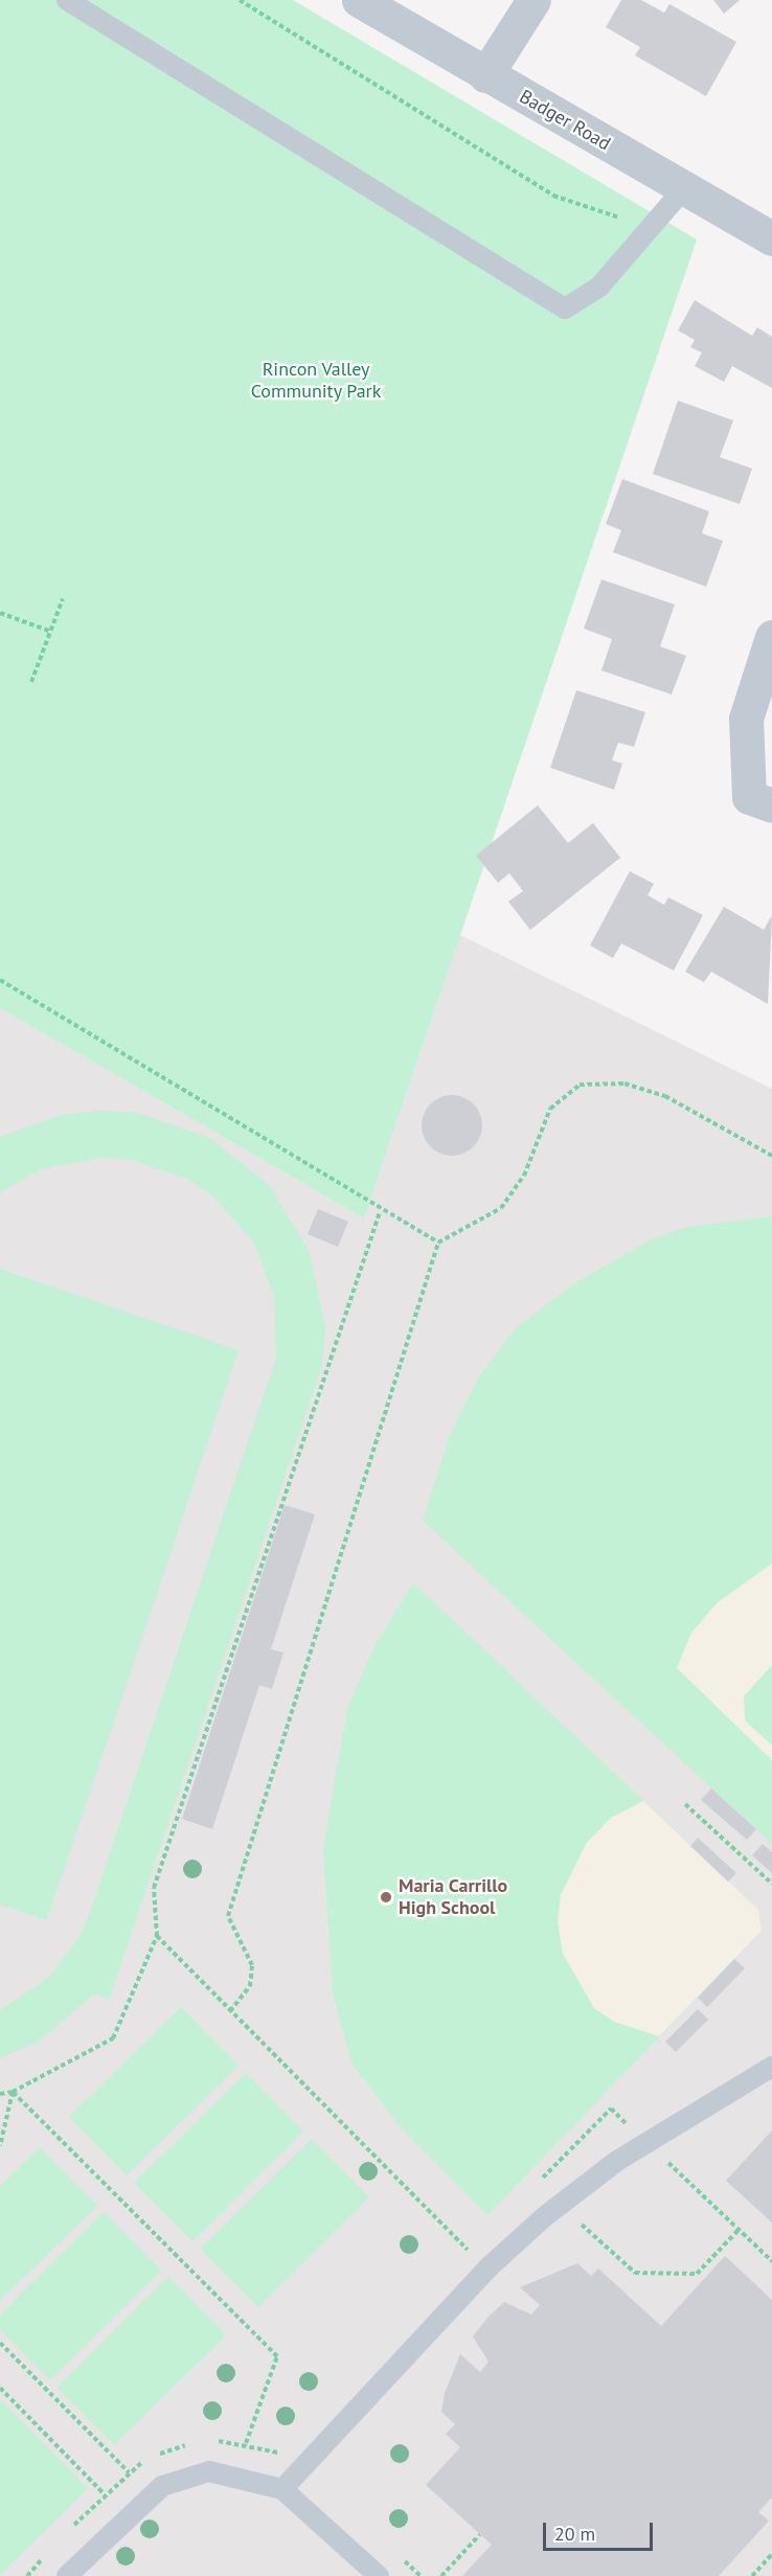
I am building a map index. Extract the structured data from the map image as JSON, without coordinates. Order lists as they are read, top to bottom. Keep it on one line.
{"streets":{"street":["Badger Road"]},"parks":["Rincon Valley Community Park"],"places":["Maria Carrillo High School"],"scale_bar":"20 m"}
